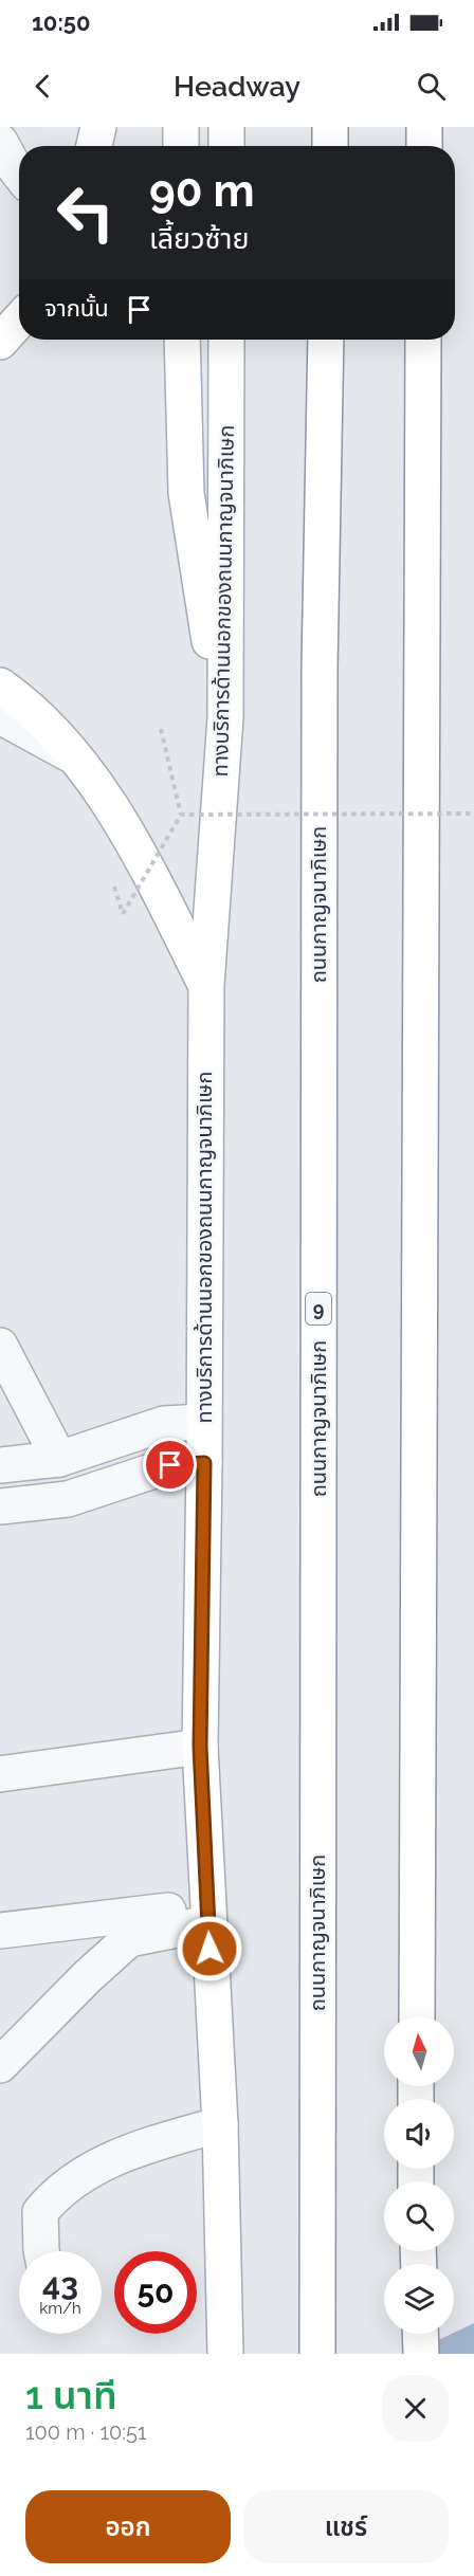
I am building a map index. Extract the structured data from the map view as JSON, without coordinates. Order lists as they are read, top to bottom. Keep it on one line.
{"streets":{"main road":["ทางบริการด้านนอกของถนนกาญจนาภิเษก","ถนนกาญจนาภิเษก","9"]},"north":"top","page":{"status":"10:50","header":"Headway","turn":["90 m","เลี้ยวซ้าย"],"then":"จากนั้น","speed":"43 km/h","limit":"50","heading":["1 นาที","100 m · 10:51"],"buttons":["ออก","แชร์"]}}
